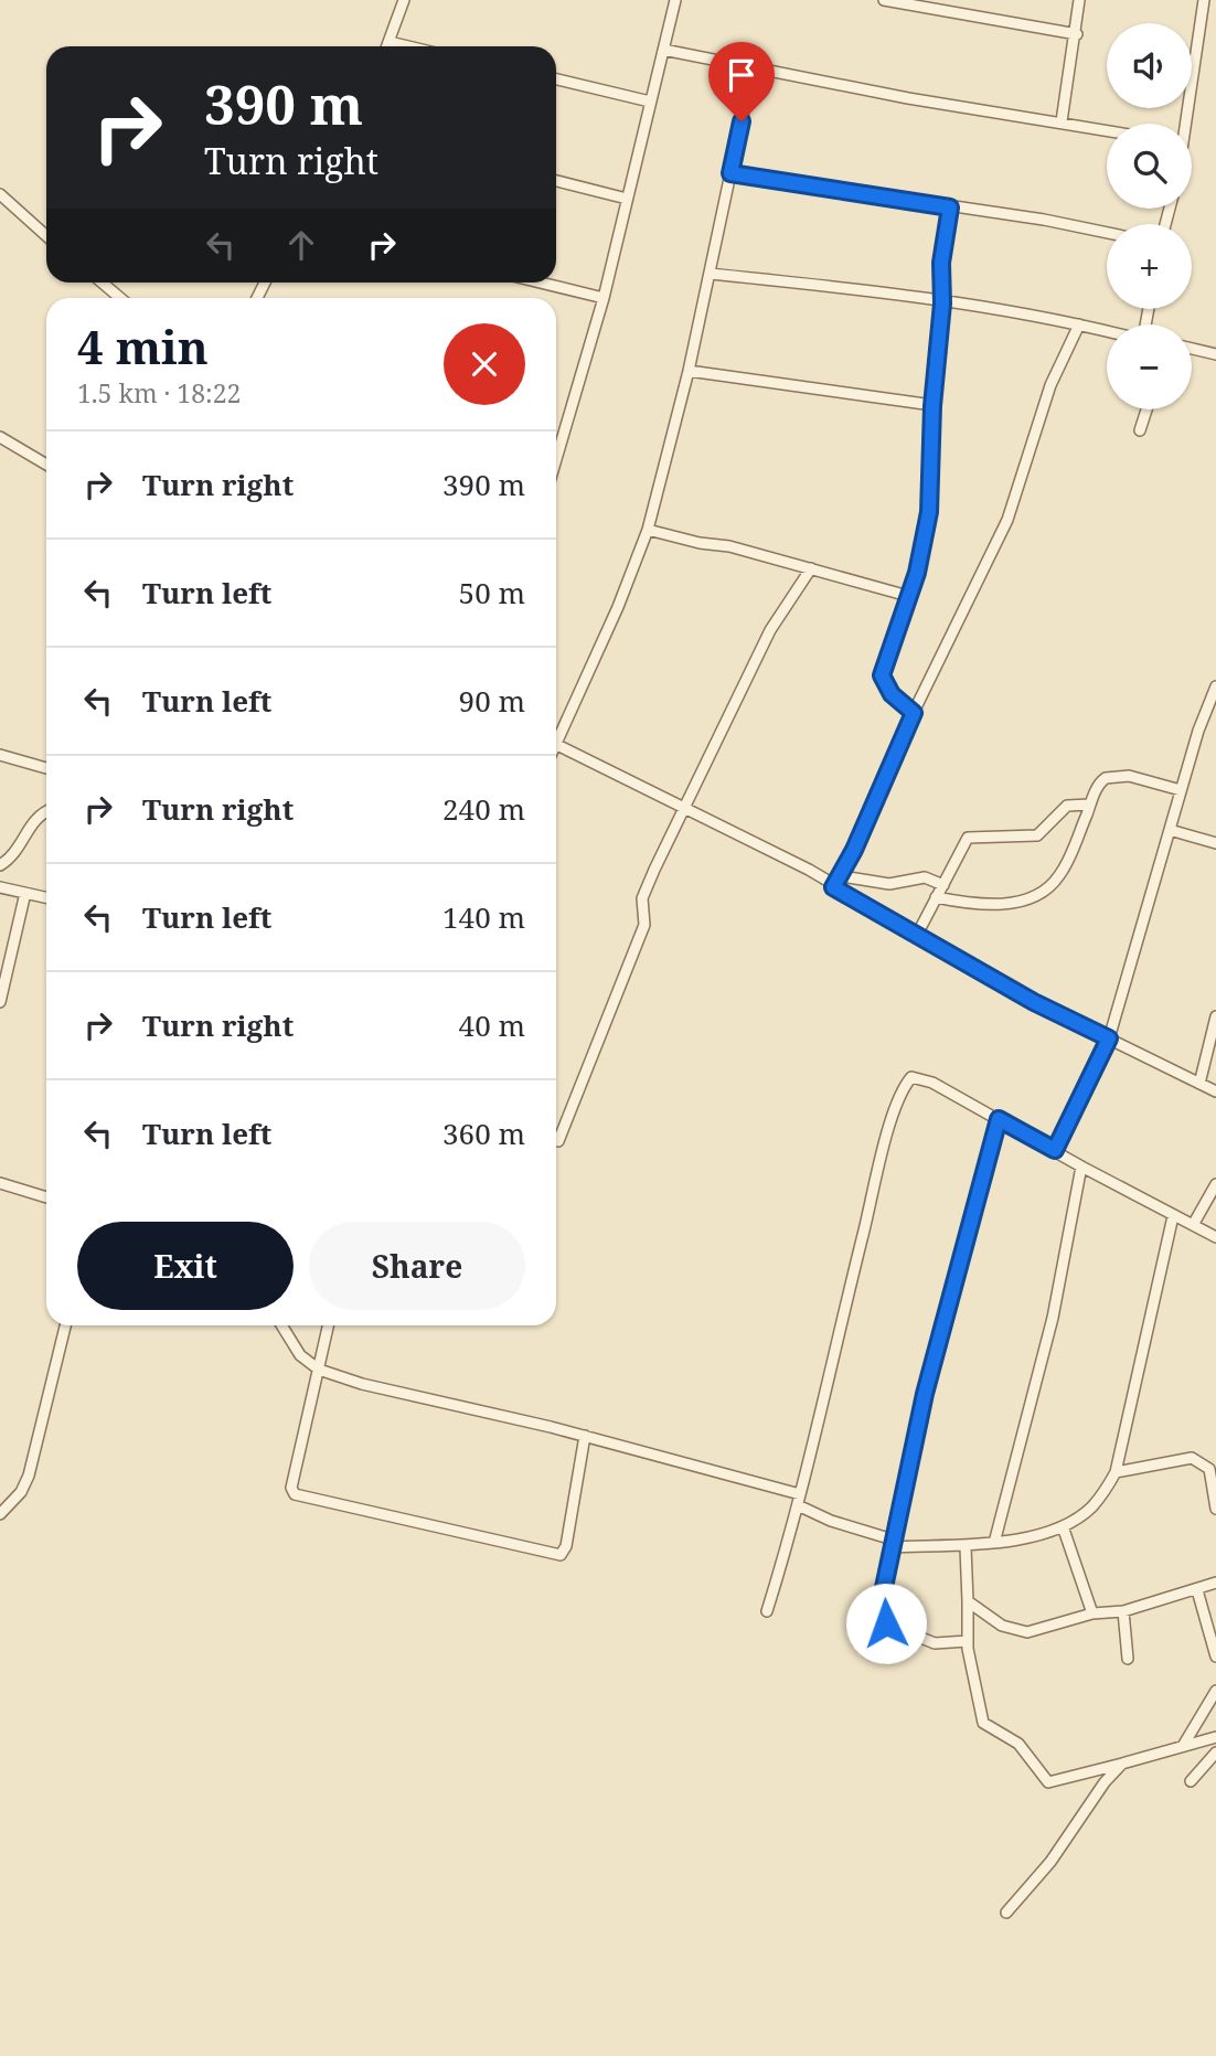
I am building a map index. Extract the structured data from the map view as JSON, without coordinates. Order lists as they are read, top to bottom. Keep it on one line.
{"page":{"map_buttons":["+","−"],"turn":["390 m","Turn right"],"heading":["4 min","1.5 km · 18:22"],"list":[{"name":"Turn right","value":"390 m"},{"name":"Turn left","value":"50 m"},{"name":"Turn left","value":"90 m"},{"name":"Turn right","value":"240 m"},{"name":"Turn left","value":"140 m"},{"name":"Turn right","value":"40 m"},{"name":"Turn left","value":"360 m"}],"buttons":["Exit","Share"]}}
